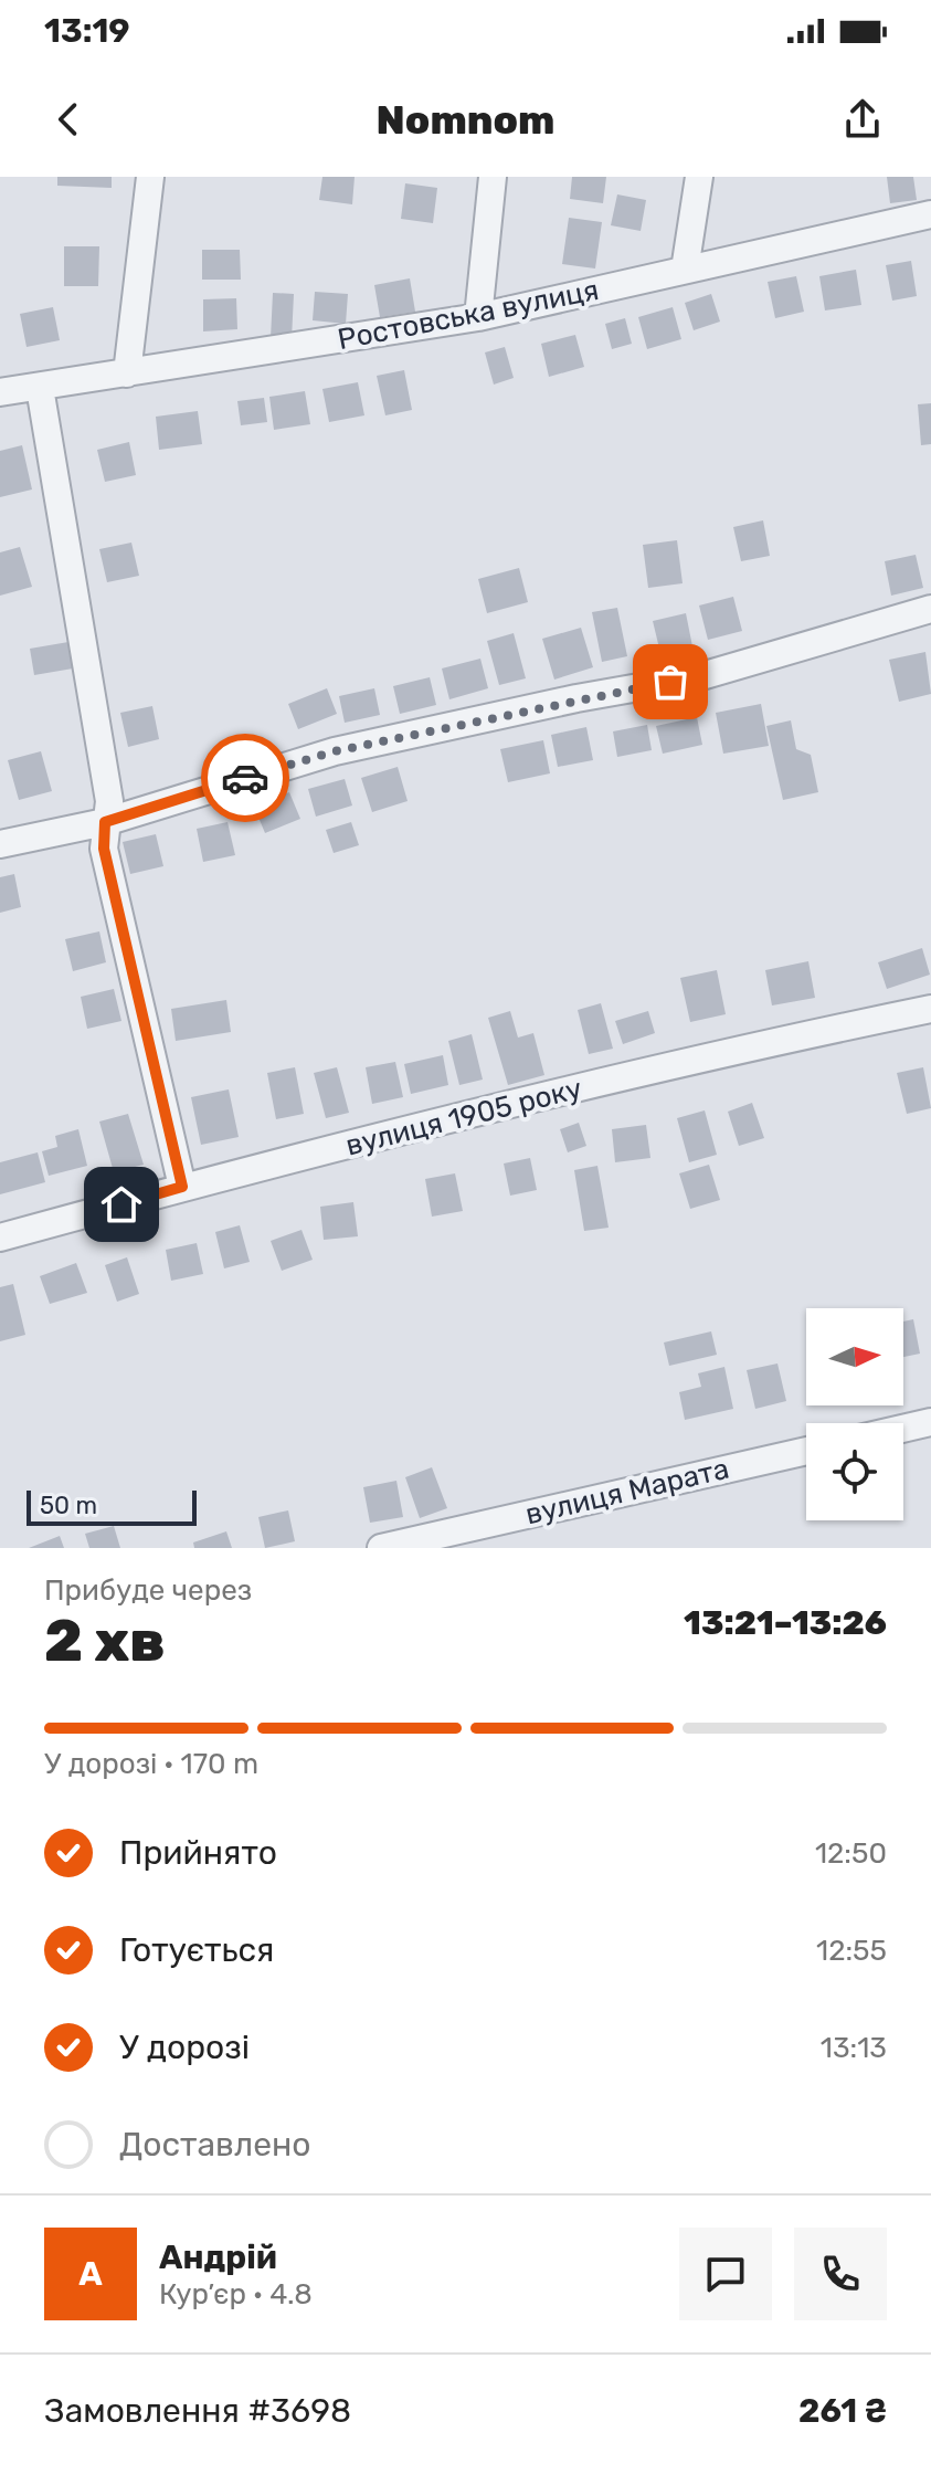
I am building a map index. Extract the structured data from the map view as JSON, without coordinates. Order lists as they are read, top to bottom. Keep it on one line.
{"streets":{"street":["Ростовська вулиця","вулиця 1905 року","вулиця Марата"]},"scale_bar":"50 m","north":"right","page":{"status":"13:19","header":"Nomnom","scale":"50 m","heading":["2 хв","Прибуде через","13:21–13:26"],"panel":["Андрій","Кур’єр · 4.8","Замовлення #3698","261 ₴"],"bar":"У дорозі · 170 m","list":[["Прийнято","12:50"],["Готується","12:55"],["У дорозі","13:13"],"Доставлено"],"round":"А"}}
